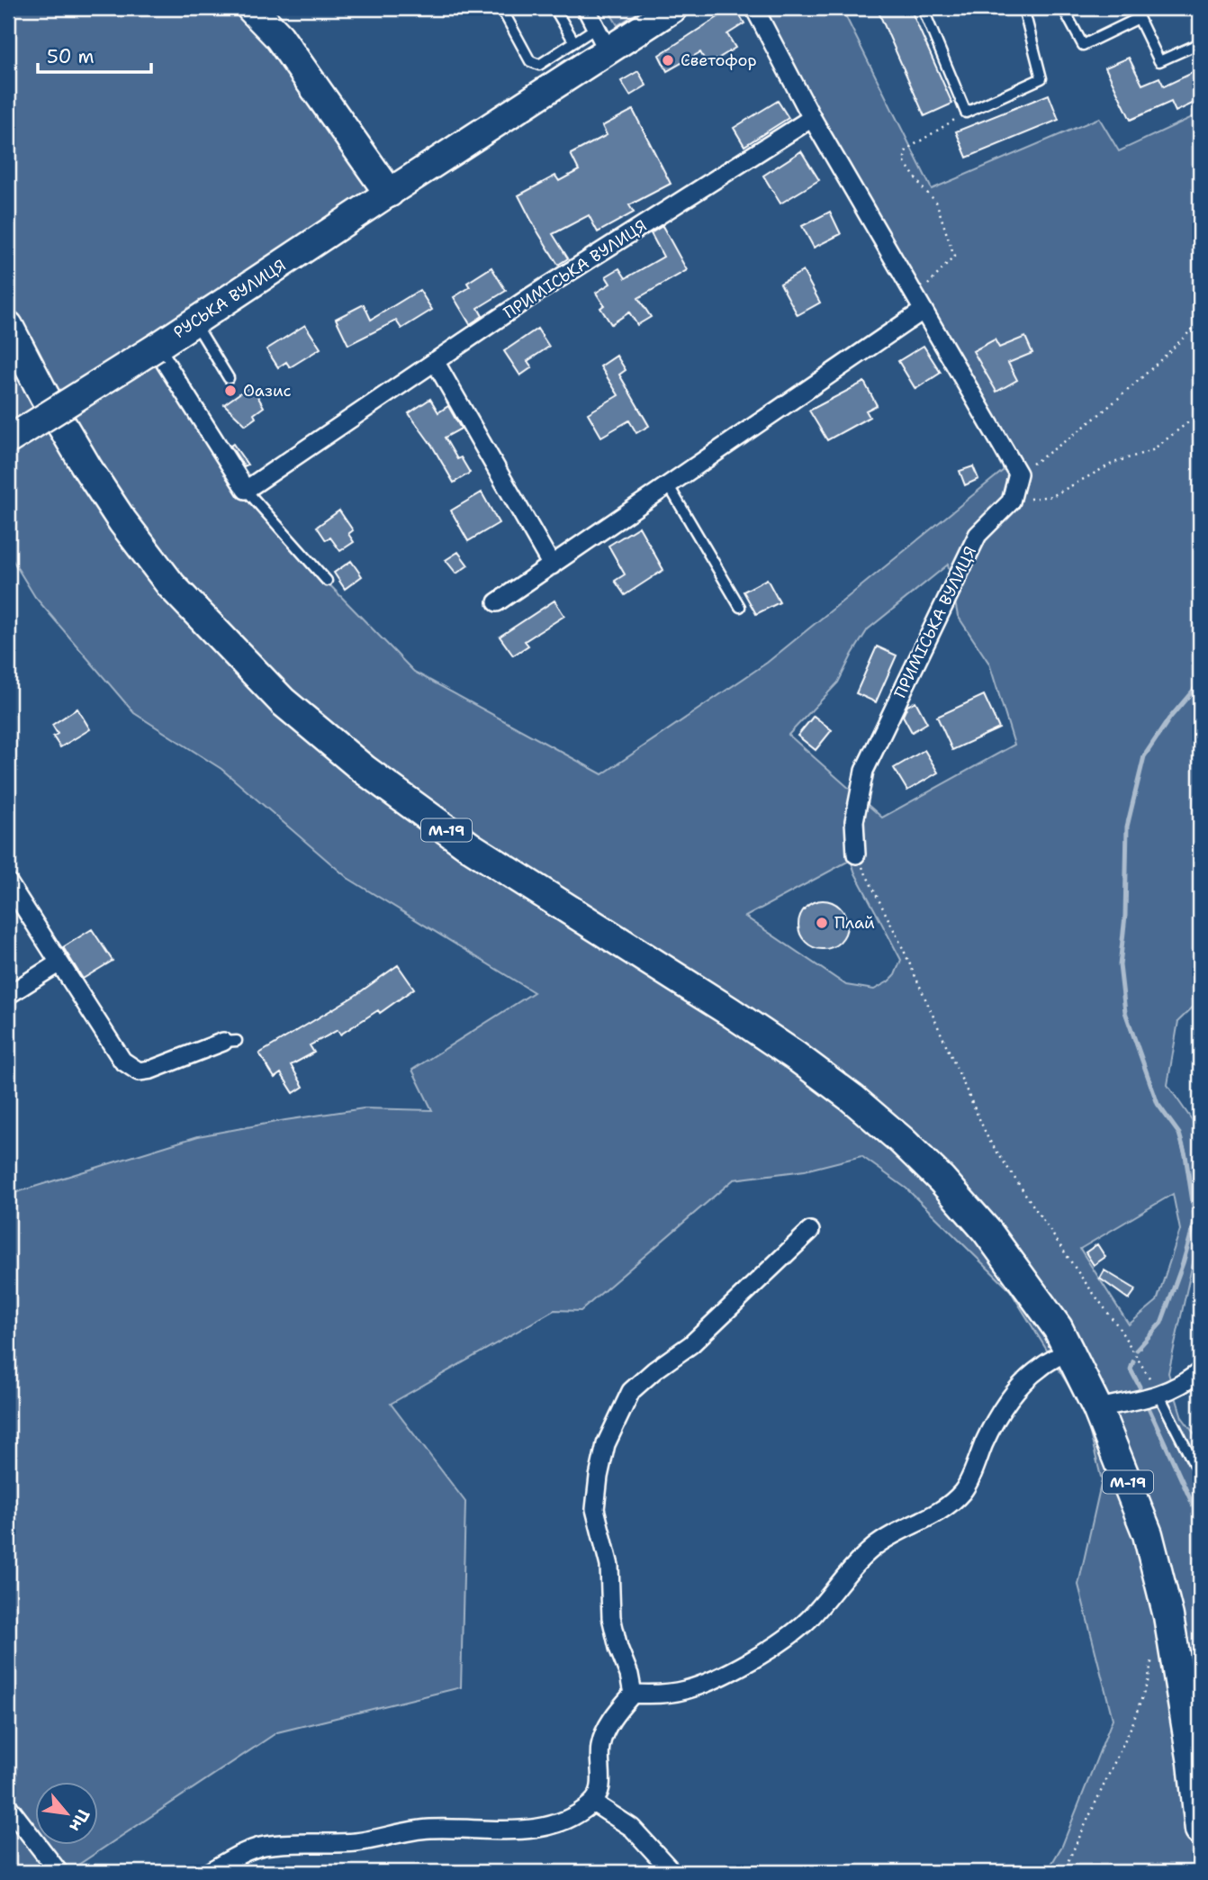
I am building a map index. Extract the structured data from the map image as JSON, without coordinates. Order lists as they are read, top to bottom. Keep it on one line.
{"streets":{"highway":["М-19"],"main road":["РУСЬКА ВУЛИЦЯ"],"street":["ПРИМІСЬКА ВУЛИЦЯ"]},"places":["Светофор","Оазис","Плай"],"scale_bar":"50 m","north":"bottom right"}
